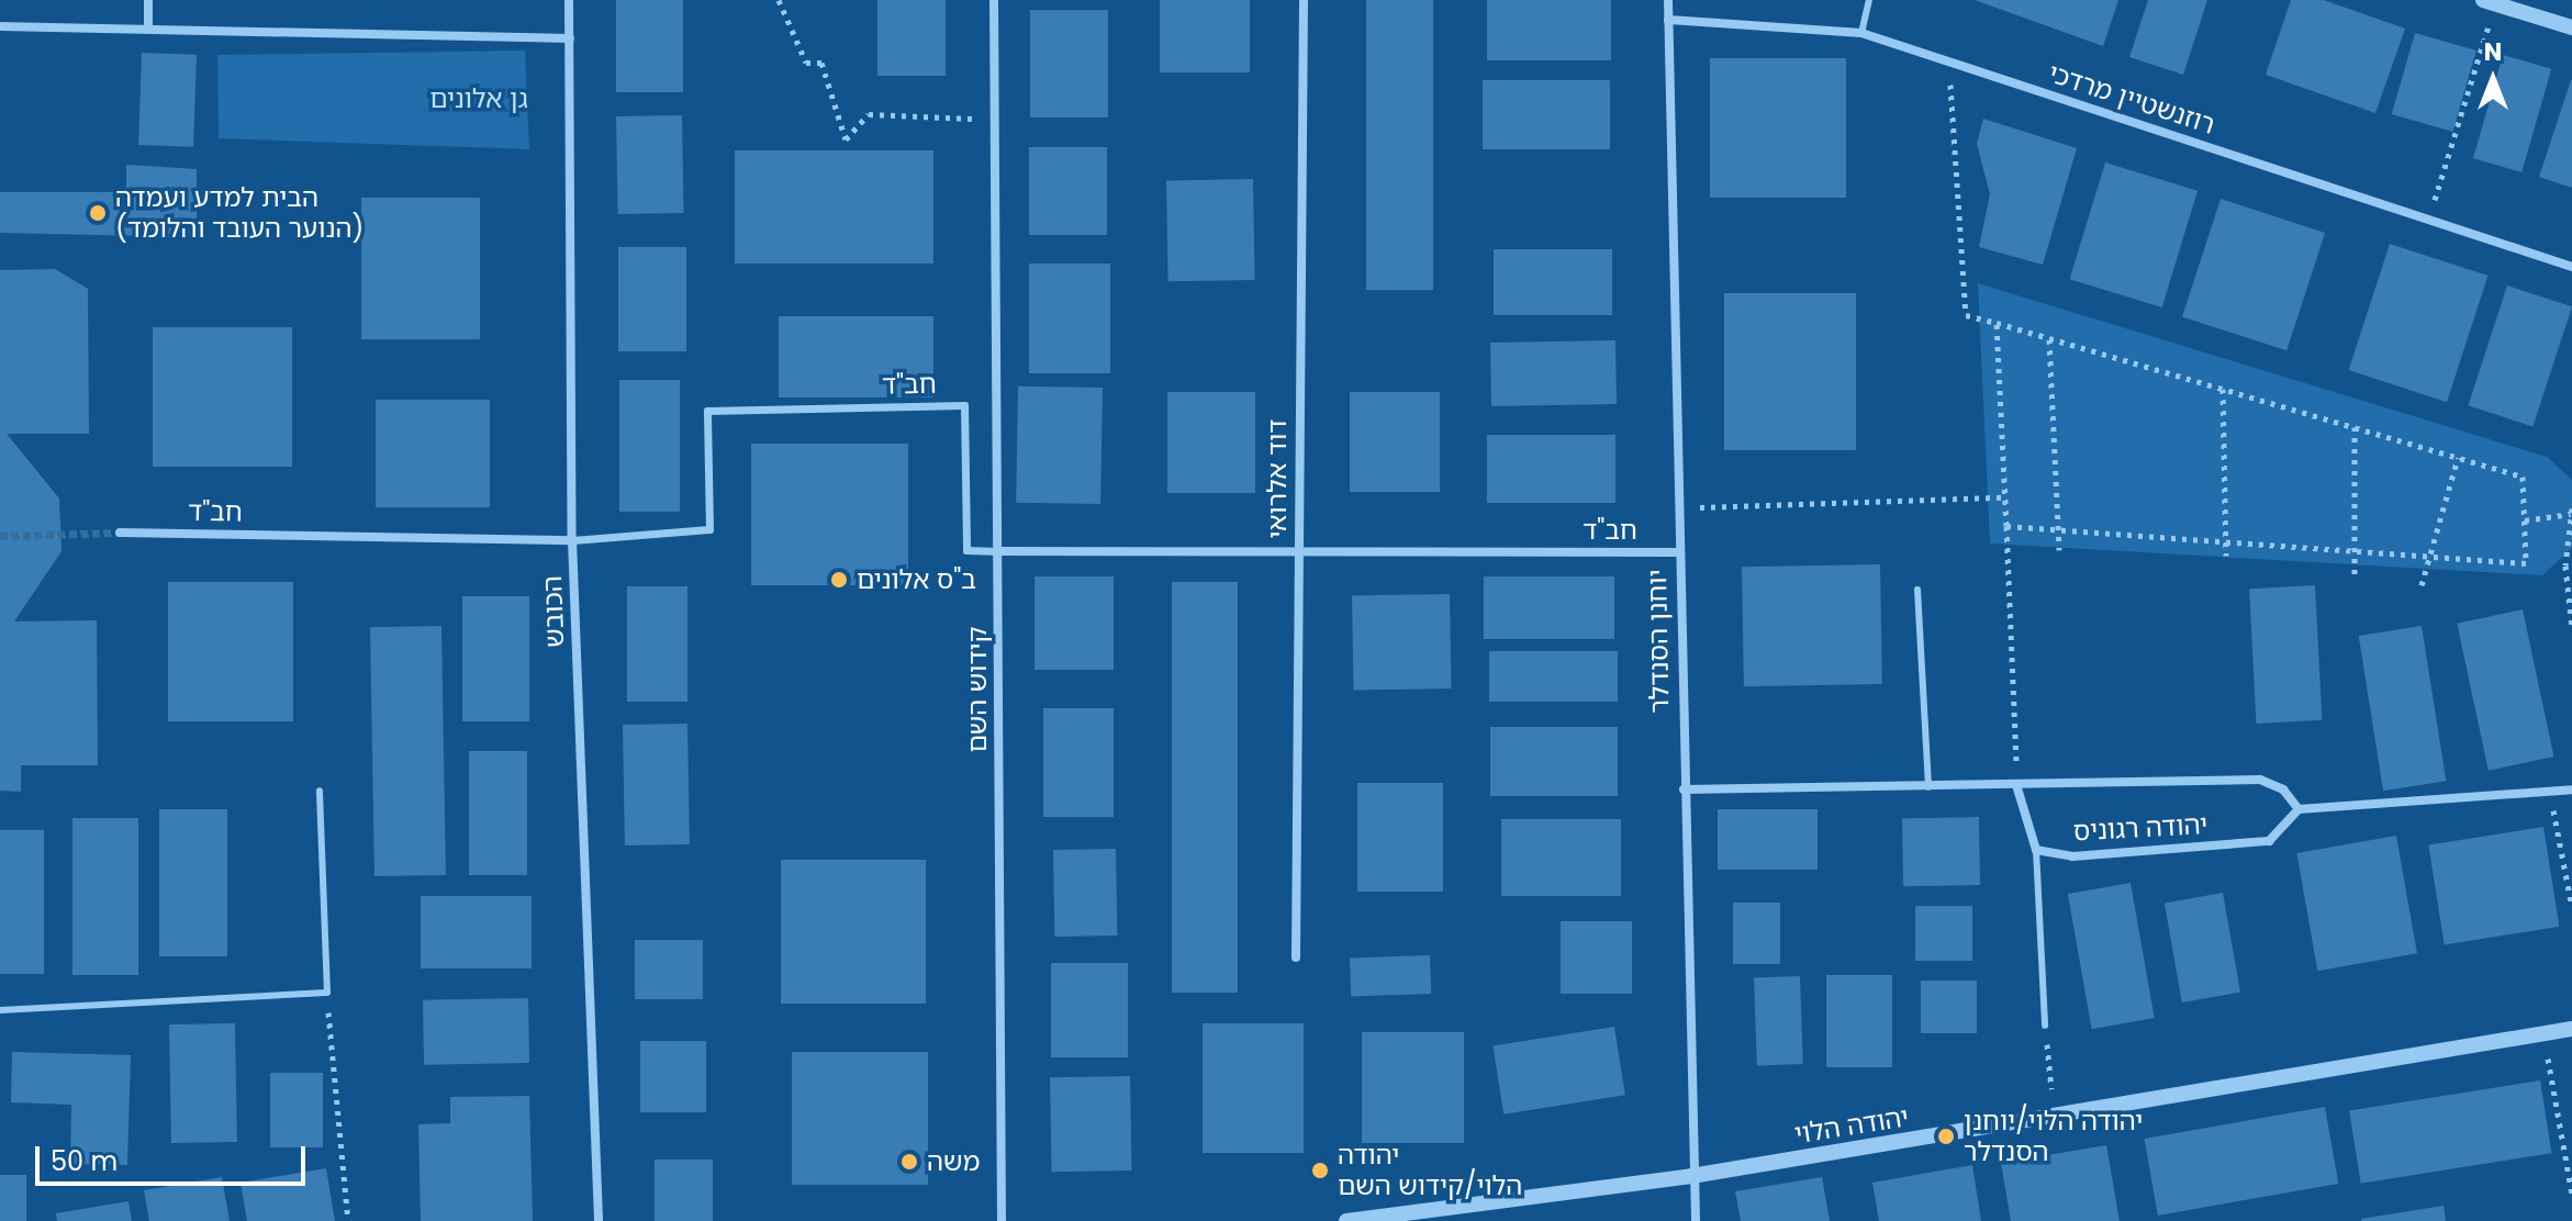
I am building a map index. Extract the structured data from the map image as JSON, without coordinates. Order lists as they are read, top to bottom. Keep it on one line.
{"streets":{"street":["רוזנשטיין מרדכי","חב\"ד","דוד אלרואי","הכובש","יוחנן הסנדלר","קידוש השם","יהודה רגוניס","יהודה הלוי"]},"crossings":[["רוזנשטיין מרדכי","יוחנן הסנדלר"],["חב\"ד","דוד אלרואי"],["חב\"ד","הכובש"],["חב\"ד","יוחנן הסנדלר"],["חב\"ד","קידוש השם"],["יוחנן הסנדלר","יהודה רגוניס"],["יוחנן הסנדלר","יהודה הלוי"]],"parks":["גן אלונים"],"places":["הבית למדע ועמדה (הנוער העובד והלומד)","ב\"ס אלונים","יהודה הלוי/יוחנן הסנדלר","משה","יהודה הלוי/קידוש השם"],"scale_bar":"50 m","north":"top"}
